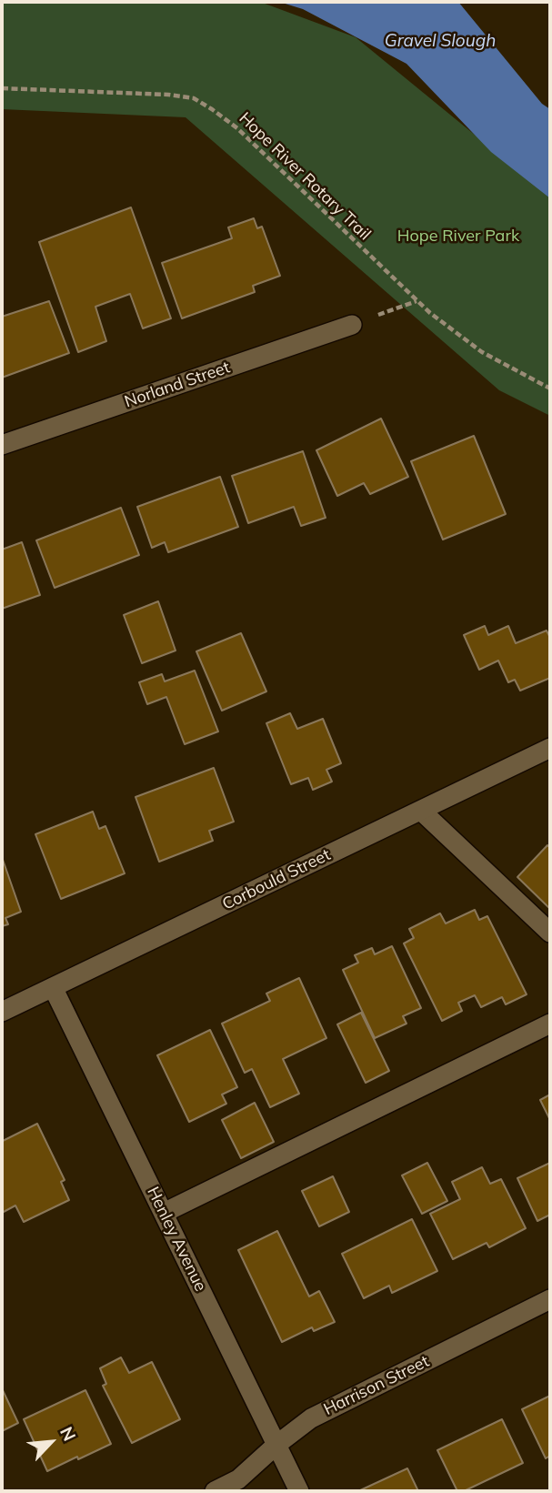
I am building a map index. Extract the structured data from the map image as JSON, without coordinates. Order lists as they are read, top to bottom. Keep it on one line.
{"streets":{"street":["Norland Street","Corbould Street","Henley Avenue","Harrison Street"],"path":["Hope River Rotary Trail"]},"crossings":[["Corbould Street","Henley Avenue"],["Henley Avenue","Harrison Street"]],"water":["Gravel Slough"],"parks":["Hope River Park"],"north":"top right"}
